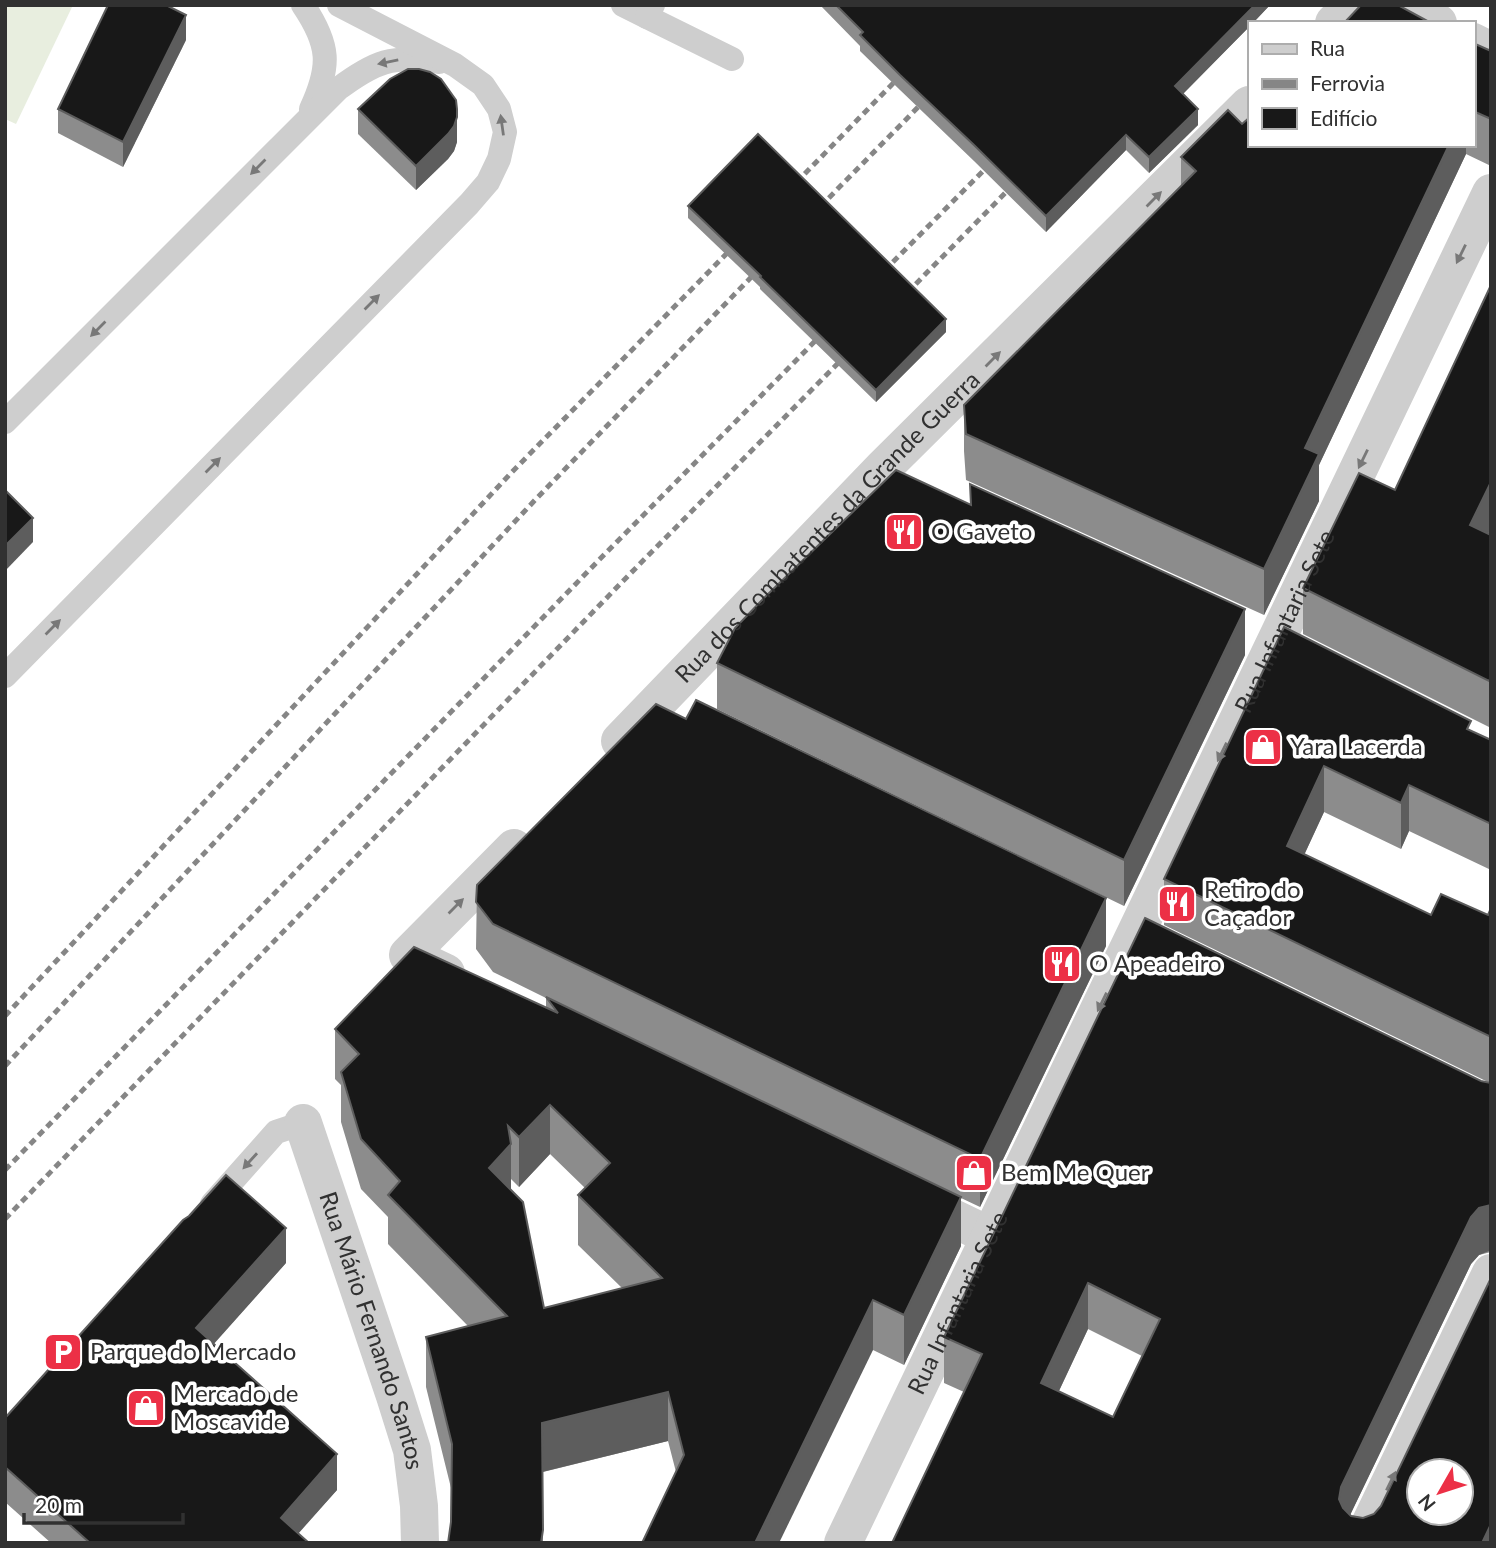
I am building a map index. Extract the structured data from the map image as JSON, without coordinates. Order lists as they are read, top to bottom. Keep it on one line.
{"streets":{"street":["Rua dos Combatentes da Grande Guerra","Rua Infantaria Sete","Rua Mário Fernando Santos"]},"one_way":["Rua dos Combatentes da Grande Guerra","Rua Infantaria Sete"],"places":{"restaurant":["O Gaveto","Retiro do Caçador","O Apeadeiro"],"shop":["Yara Lacerda","Bem Me Quer","Mercado de Moscavide"],"parking":["Parque do Mercado"]},"legend":["Rua","Ferrovia","Edifício"],"scale_bar":"20 m","north":"bottom left"}
